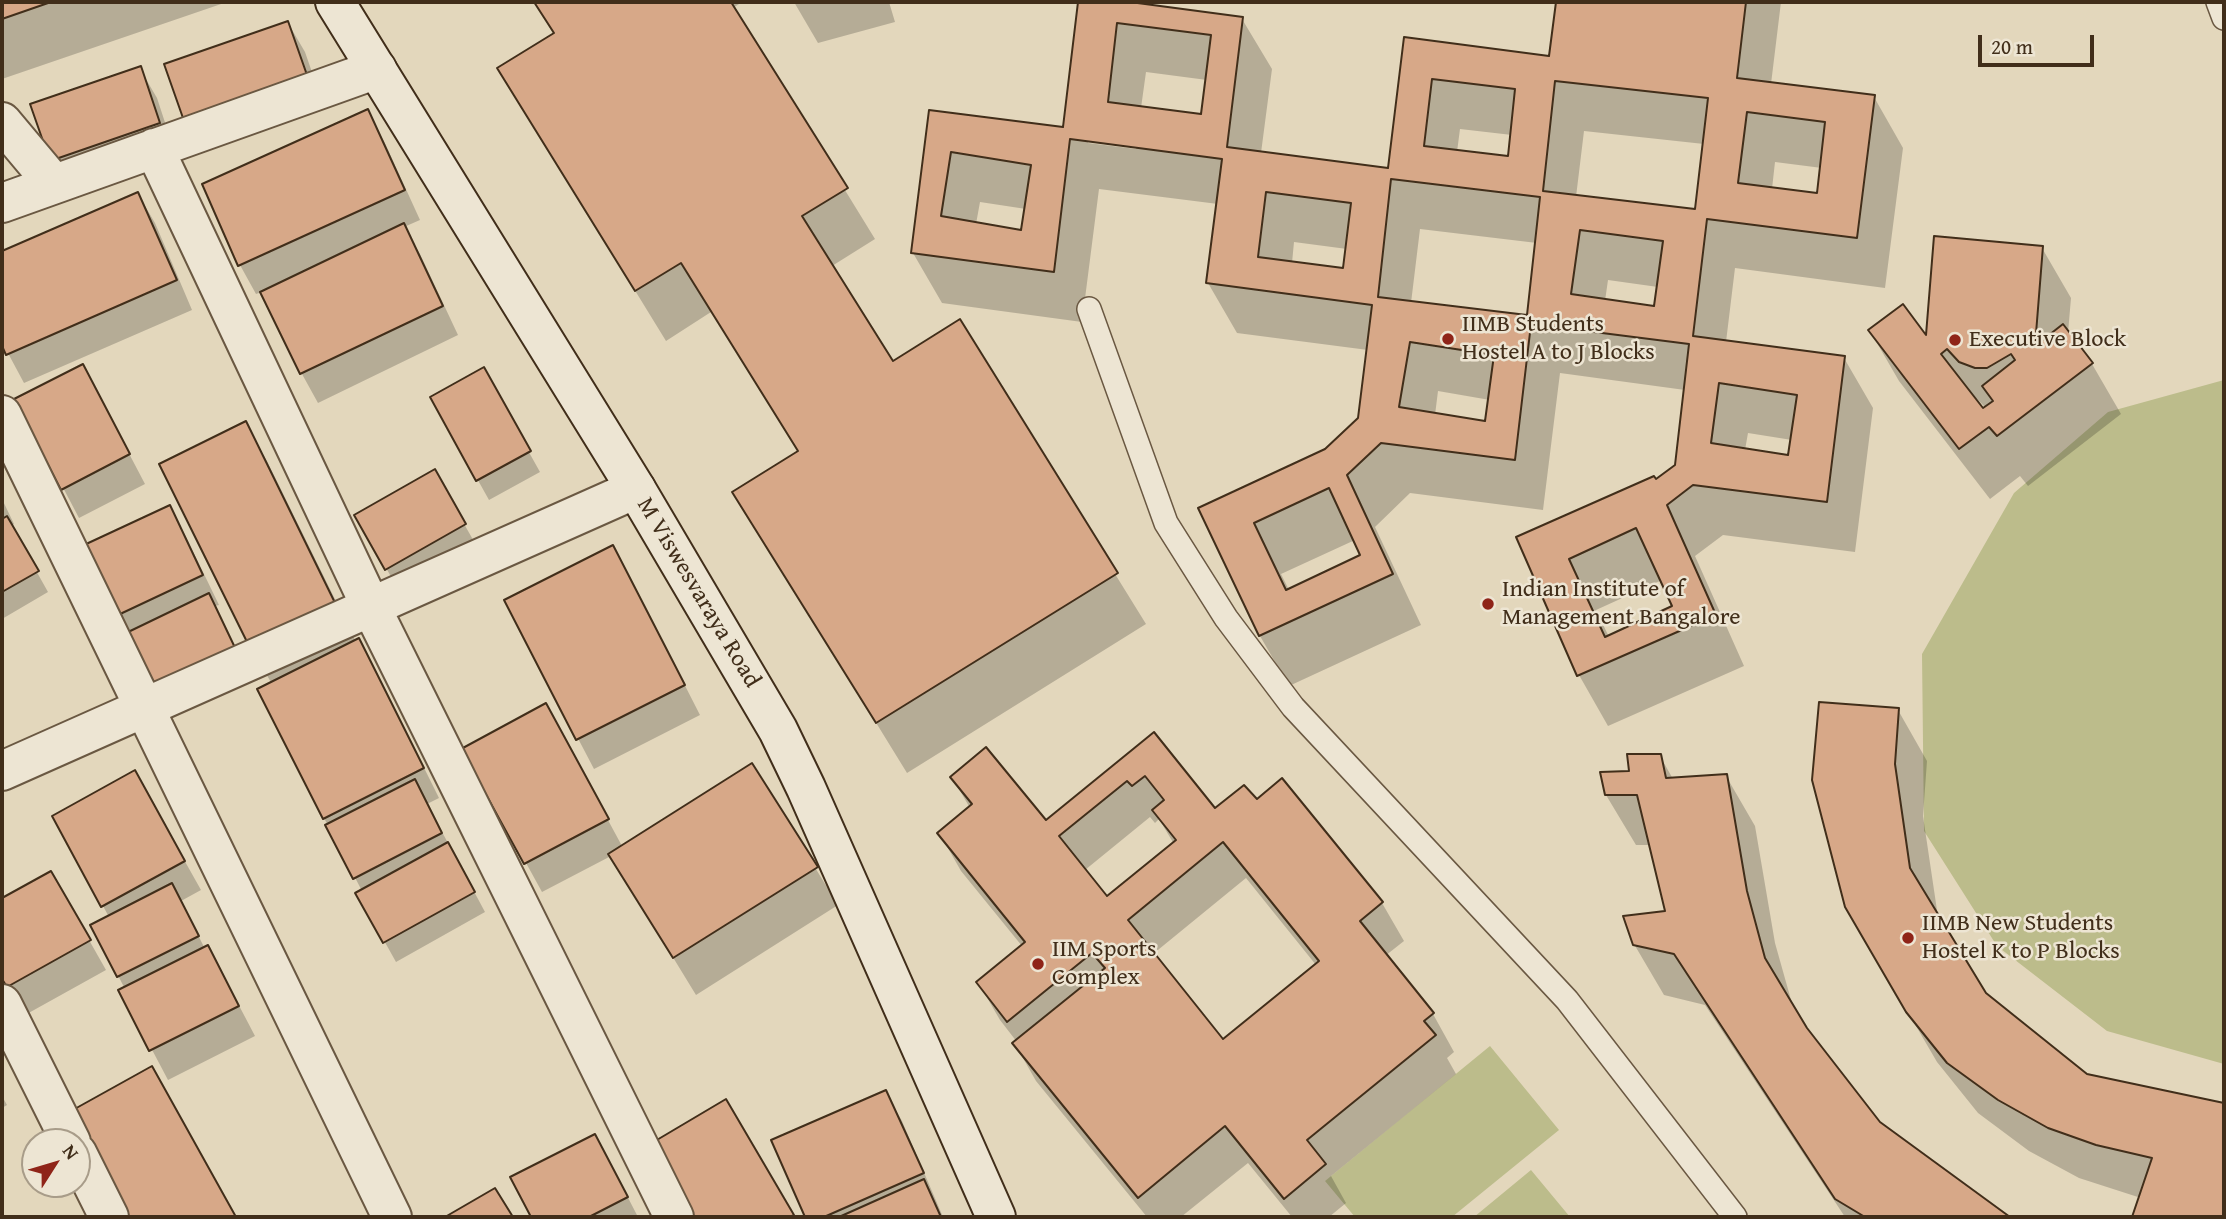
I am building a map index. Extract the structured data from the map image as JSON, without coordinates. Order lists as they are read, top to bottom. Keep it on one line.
{"streets":{"street":["M Viswesvaraya Road"]},"places":["IIMB Students Hostel A to J Blocks","Executive Block","Indian Institute of Management Bangalore","IIMB New Students Hostel K to P Blocks","IIM Sports Complex"],"scale_bar":"20 m","north":"top right"}
